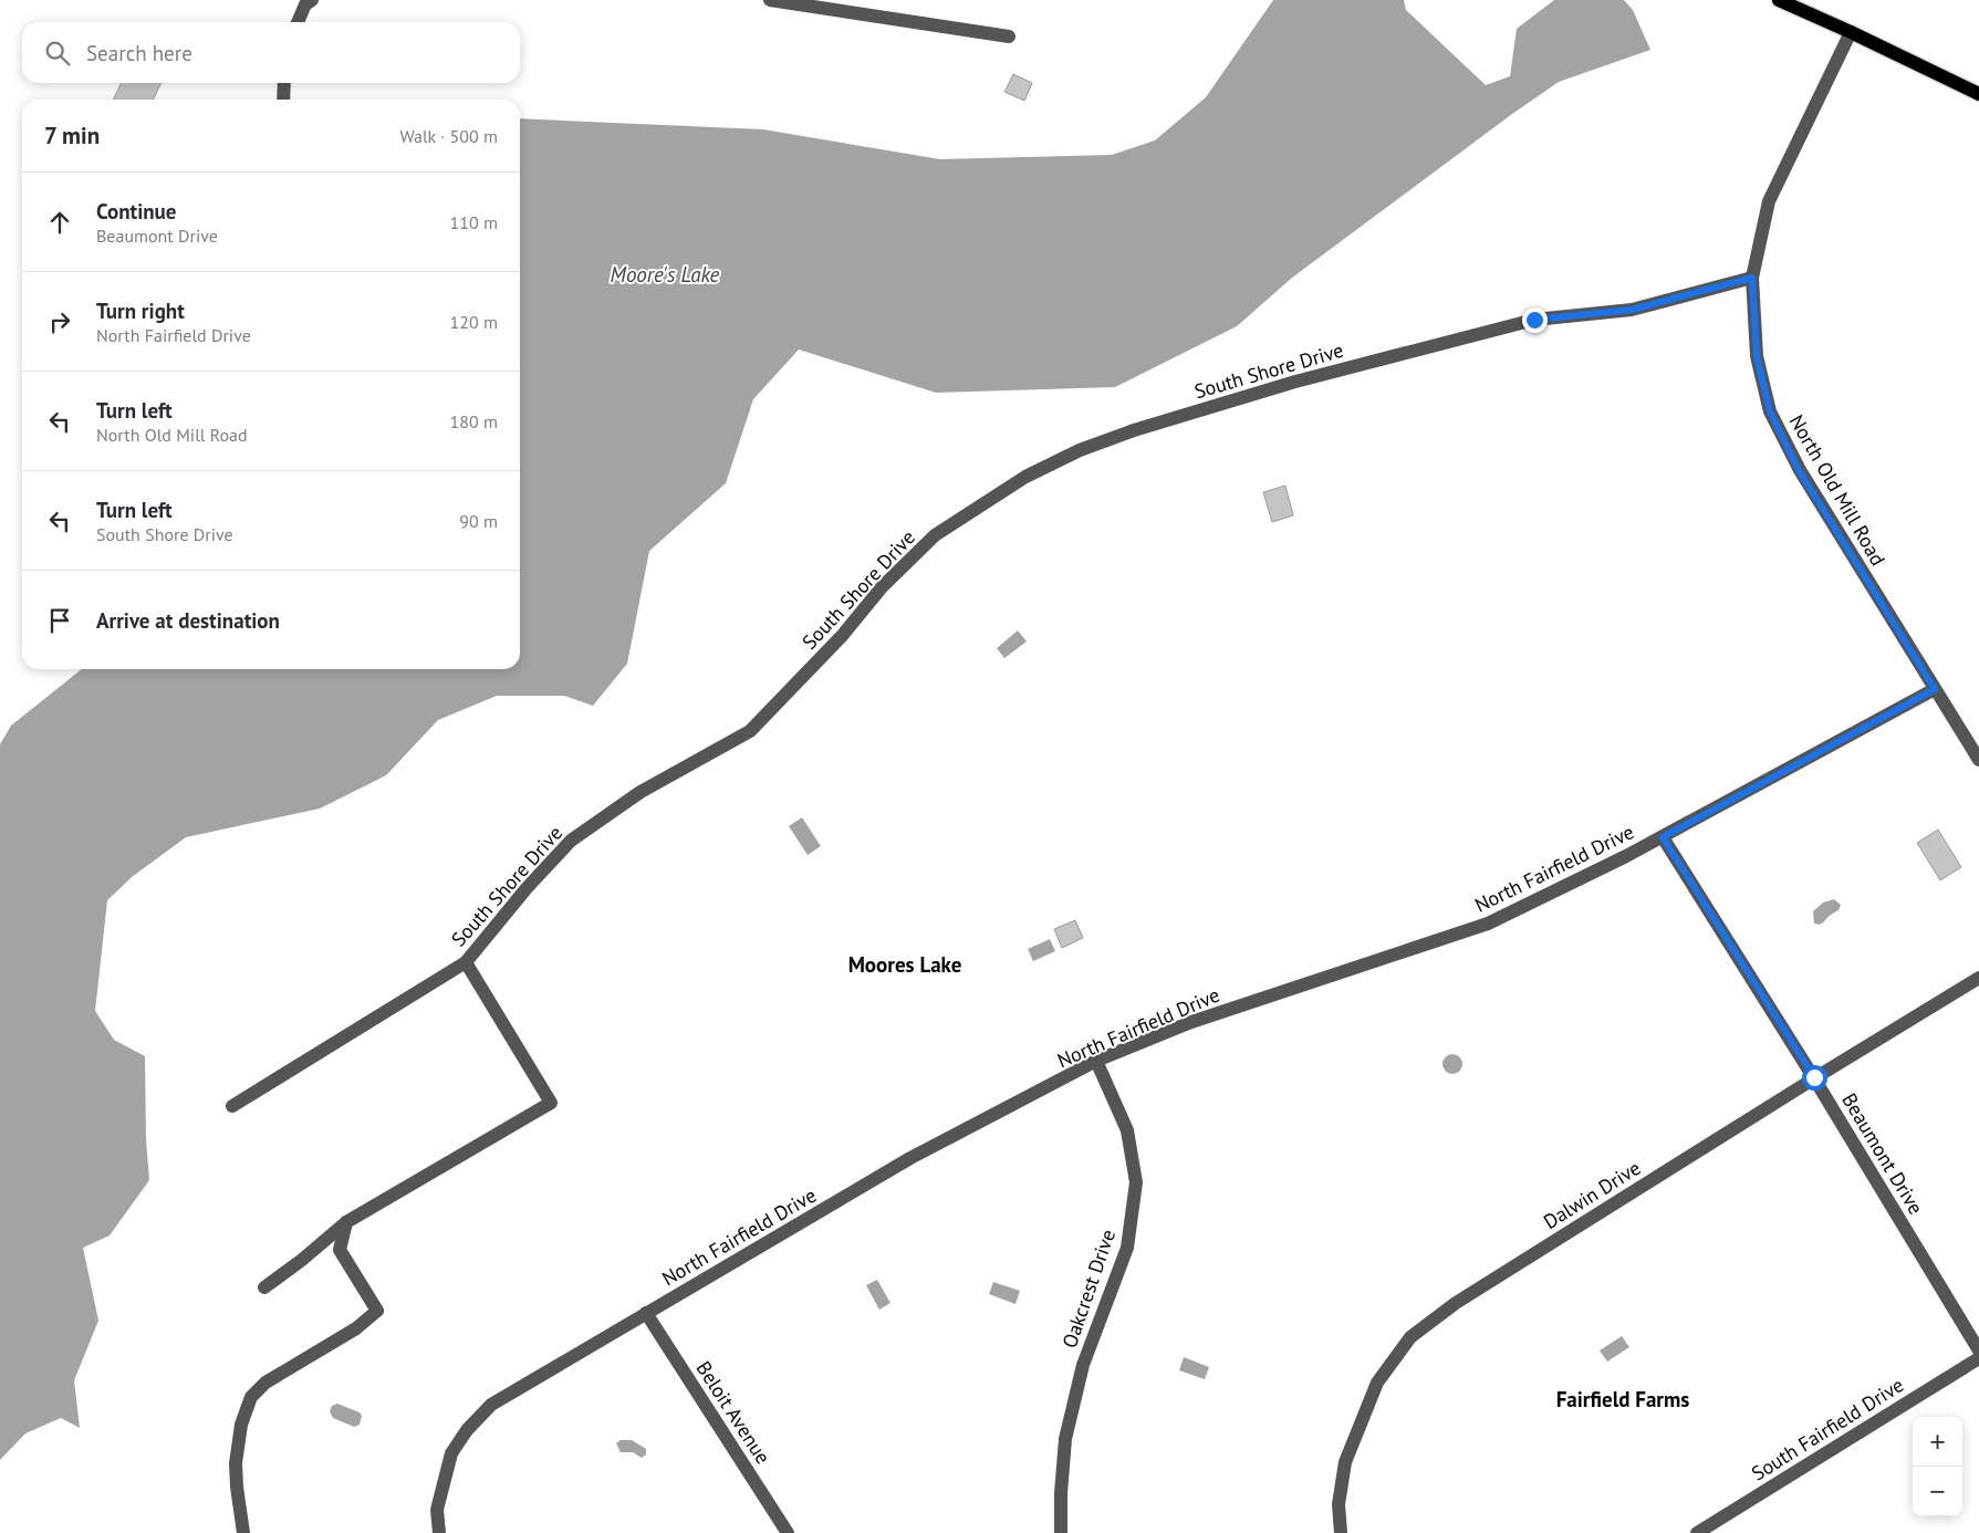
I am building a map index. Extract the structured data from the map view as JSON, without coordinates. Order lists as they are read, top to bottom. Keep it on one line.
{"streets":{"street":["South Shore Drive","North Old Mill Road","North Fairfield Drive","Beaumont Drive","Dalwin Drive","Oakcrest Drive","Beloit Avenue","South Fairfield Drive"]},"crossings":[["South Shore Drive","North Old Mill Road"],["North Old Mill Road","North Fairfield Drive"],["North Fairfield Drive","Beaumont Drive"],["North Fairfield Drive","Oakcrest Drive"],["North Fairfield Drive","Beloit Avenue"],["Beaumont Drive","Dalwin Drive"]],"districts":["Moores Lake","Fairfield Farms"],"water":["Moore's Lake"],"page":{"search":"Search here","heading":["7 min","Walk · 500 m"],"list":[["Continue","Beaumont Drive","110 m"],["Turn right","North Fairfield Drive","120 m"],["Turn left","North Old Mill Road","180 m"],["Turn left","South Shore Drive","90 m"],"Arrive at destination"],"map_buttons":["+","−"]}}
